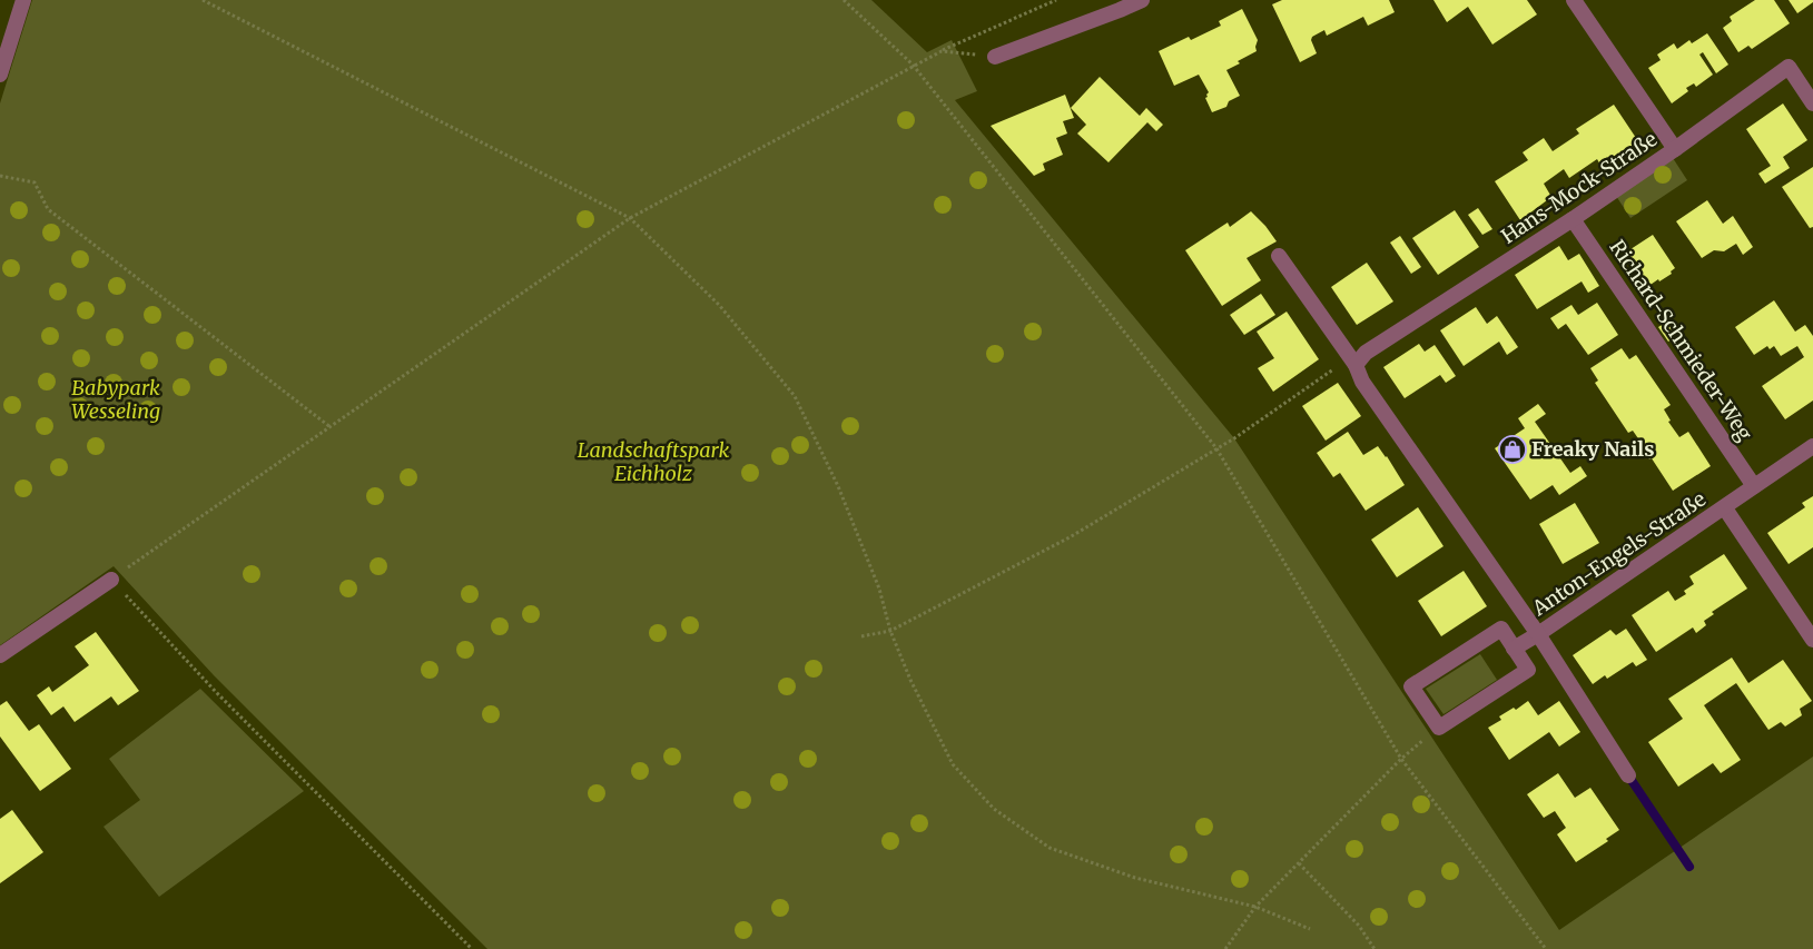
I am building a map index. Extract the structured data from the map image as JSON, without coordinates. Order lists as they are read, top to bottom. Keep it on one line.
{"streets":{"street":["Hans-Mock-Straße","Richard-Schmieder-Weg","Anton-Engels-Straße"]},"crossings":[["Hans-Mock-Straße","Richard-Schmieder-Weg"],["Richard-Schmieder-Weg","Anton-Engels-Straße"]],"parks":["Babypark Wesseling","Landschaftspark Eichholz"],"places":{"shop":["Freaky Nails"]}}
